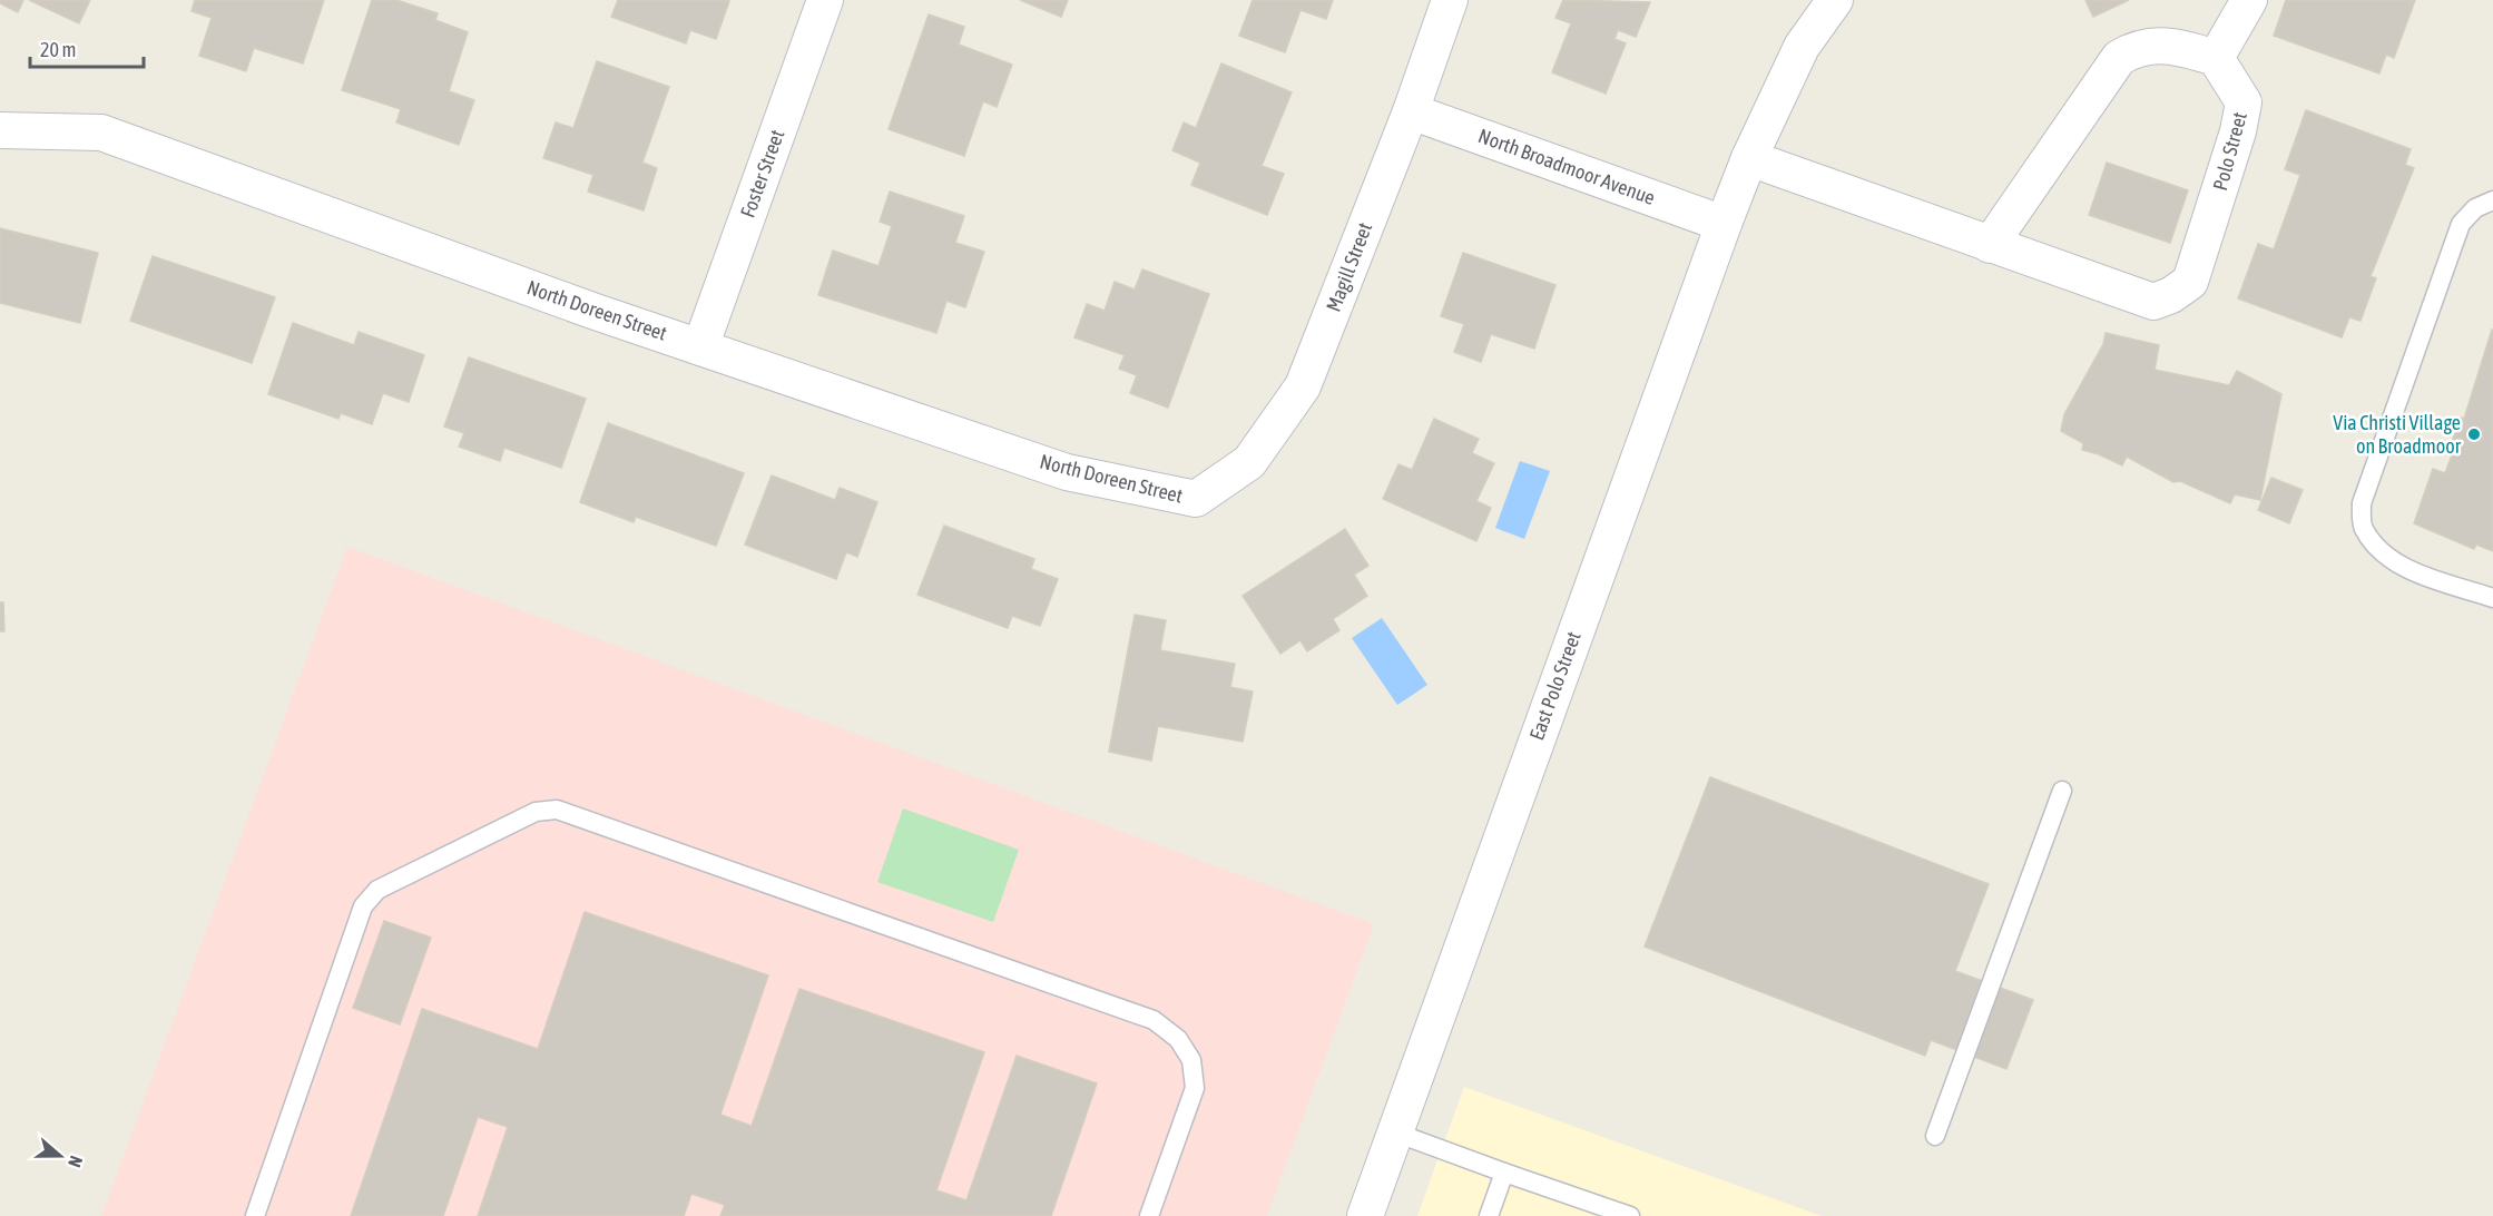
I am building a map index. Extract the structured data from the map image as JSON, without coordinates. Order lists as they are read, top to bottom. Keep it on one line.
{"streets":{"street":["Polo Street","North Broadmoor Avenue","Foster Street","Magill Street","North Doreen Street","East Polo Street"]},"crossings":[["Polo Street","East Polo Street"],["North Broadmoor Avenue","Magill Street"],["North Broadmoor Avenue","East Polo Street"],["Foster Street","North Doreen Street"],["Magill Street","North Doreen Street"]],"places":["Via Christi Village on Broadmoor"],"scale_bar":"20 m","north":"right"}
